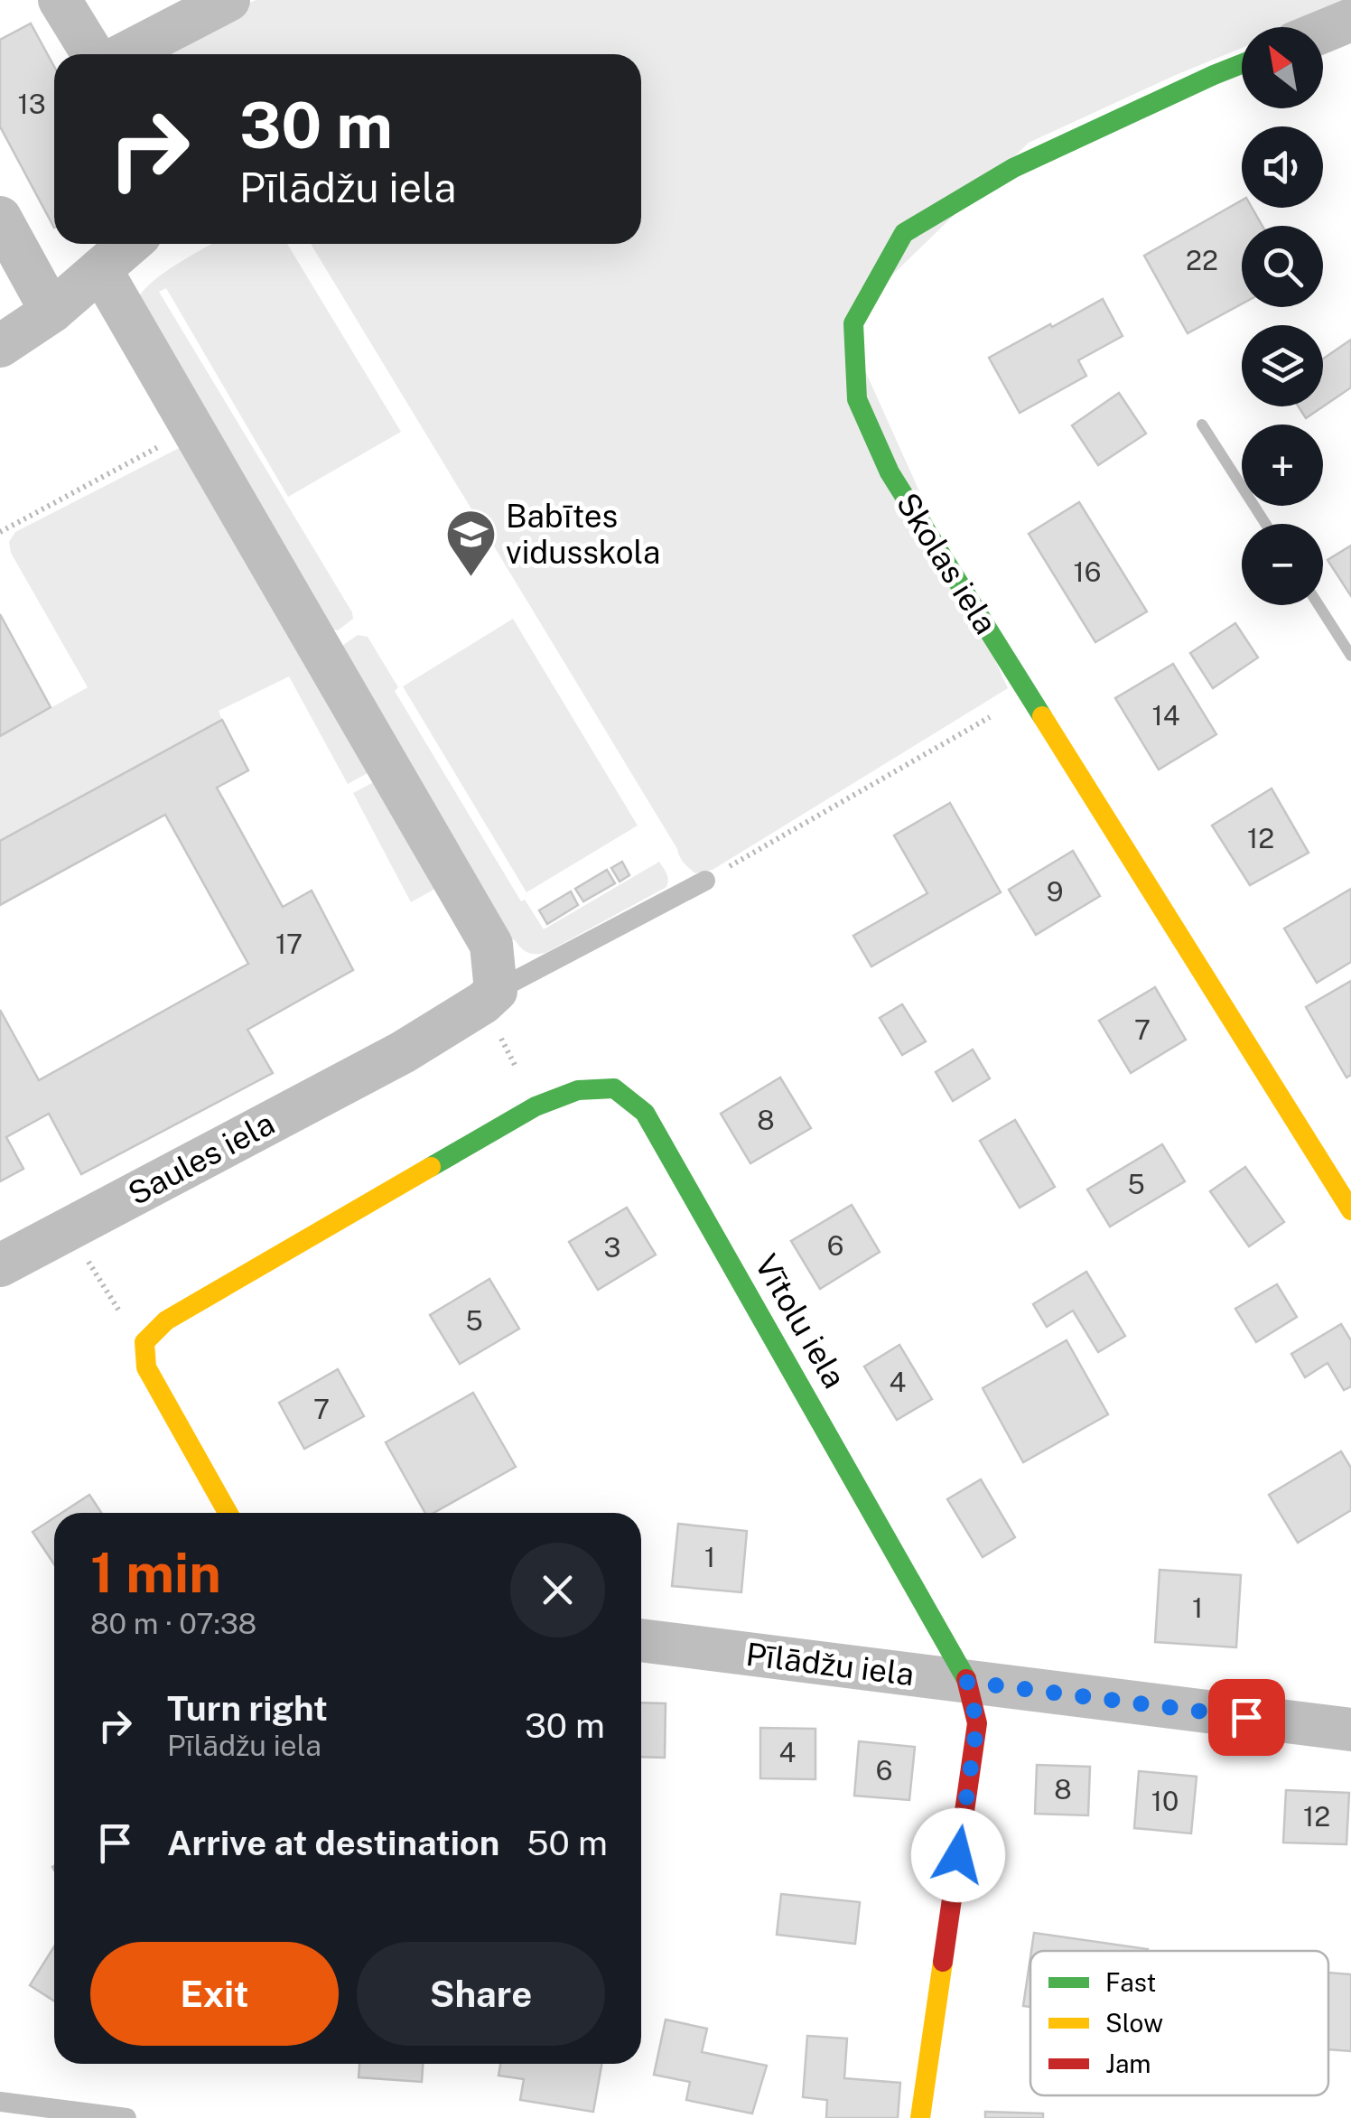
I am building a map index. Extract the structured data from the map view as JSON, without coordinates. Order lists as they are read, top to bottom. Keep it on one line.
{"streets":{"street":["Skolas iela","Saules iela","Vītolu iela","Pīlādžu iela"]},"crossings":[["Vītolu iela","Pīlādžu iela"]],"places":{"school or university":["Babītes vidusskola"]},"house_numbers":["13","22","16","14","12","9","17","7","8","5","6","3","5","4","7","1","1","4","6","8","10","12"],"legend":["Fast","Slow","Jam"],"north":"top left","page":{"map_buttons":["+","−"],"turn":["30 m","Pīlādžu iela"],"heading":["1 min","80 m · 07:38"],"list":[{"name":"Turn right","note":"Pīlādžu iela","value":"30 m"},{"name":"Arrive at destination","value":"50 m"}],"buttons":["Exit","Share"]}}
